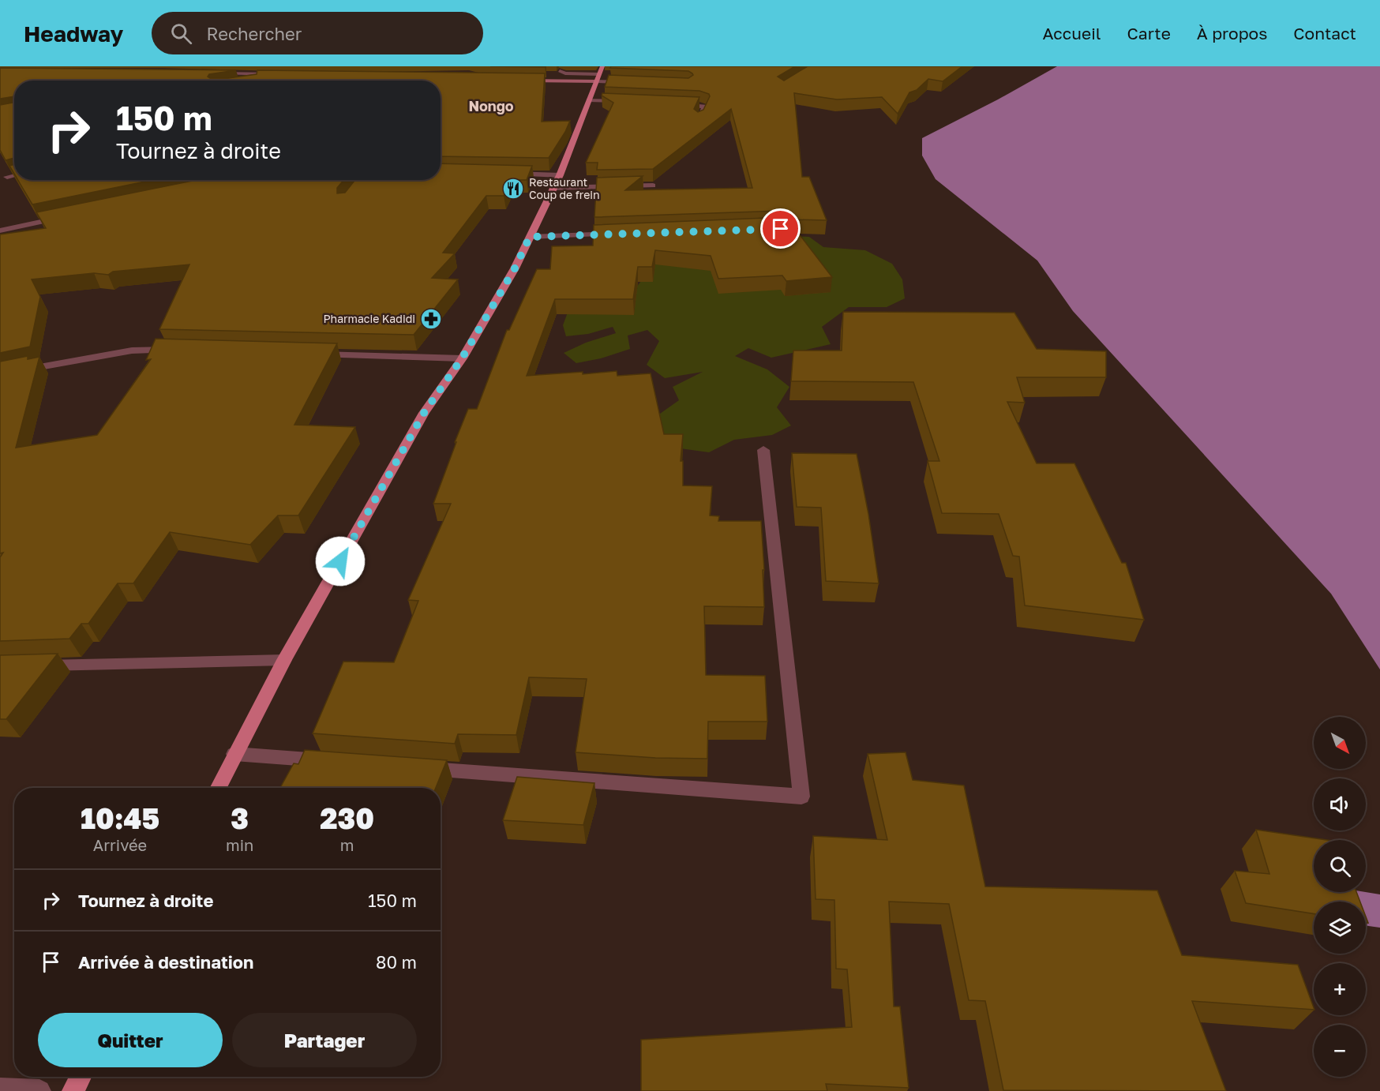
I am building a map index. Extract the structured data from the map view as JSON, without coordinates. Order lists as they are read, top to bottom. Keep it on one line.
{"districts":["Nongo"],"places":{"restaurant":["Restaurant Coup de frein"],"pharmacy":["Pharmacie Kadidi"]},"north":"bottom right","page":{"header":"Headway","search":"Rechercher","nav":["Accueil","Carte","À propos","Contact"],"turn":["150 m","Tournez à droite"],"map_buttons":["+","−"],"eta":["10:45","Arrivée","3","min","230","m"],"list":[{"name":"Tournez à droite","value":"150 m"},{"name":"Arrivée à destination","value":"80 m"}],"buttons":["Quitter","Partager"]}}
